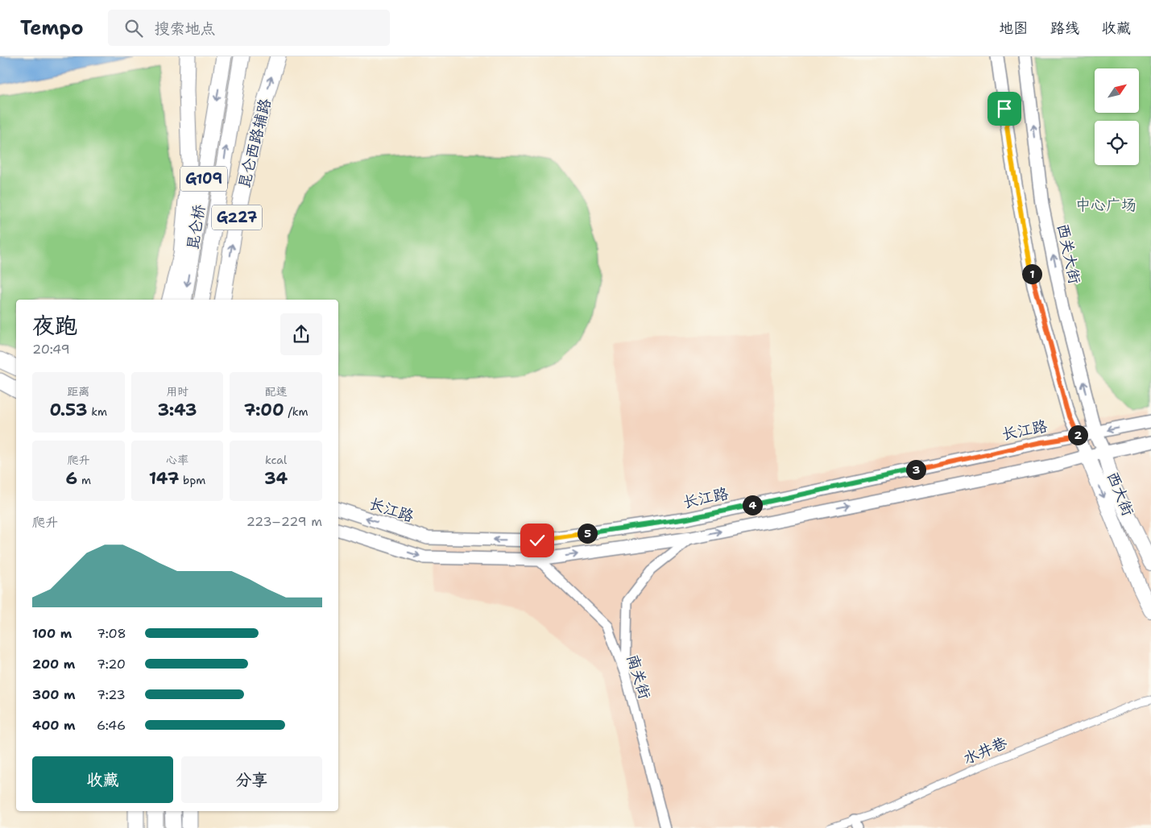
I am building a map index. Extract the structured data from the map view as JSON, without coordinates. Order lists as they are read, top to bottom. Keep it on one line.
{"streets":{"highway":["昆仑西路辅路","G109","G227","昆仑桥"],"main road":["西关大街","长江路","西大街"],"street":["南关街","水井巷"]},"crossings":[["西关大街","长江路"],["西关大街","西大街"]],"parks":["中心广场"],"north":"top right","page":{"header":"Tempo","search":"搜索地点","nav":["地图","路线","收藏"],"pins":["1","2","3","4","5"],"heading":["夜跑","20:49"],"stats":[["距离","0.53 km"],["用时","3:43"],["配速","7:00 /km"],["爬升","6 m"],["心率","147 bpm"],["kcal","34"]],"chart":["爬升","223–229 m"],"list":[{"name":"100 m","note":"7:08"},{"name":"200 m","note":"7:20"},{"name":"300 m","note":"7:23"},{"name":"400 m","note":"6:46"}],"buttons":["收藏","分享"]}}
